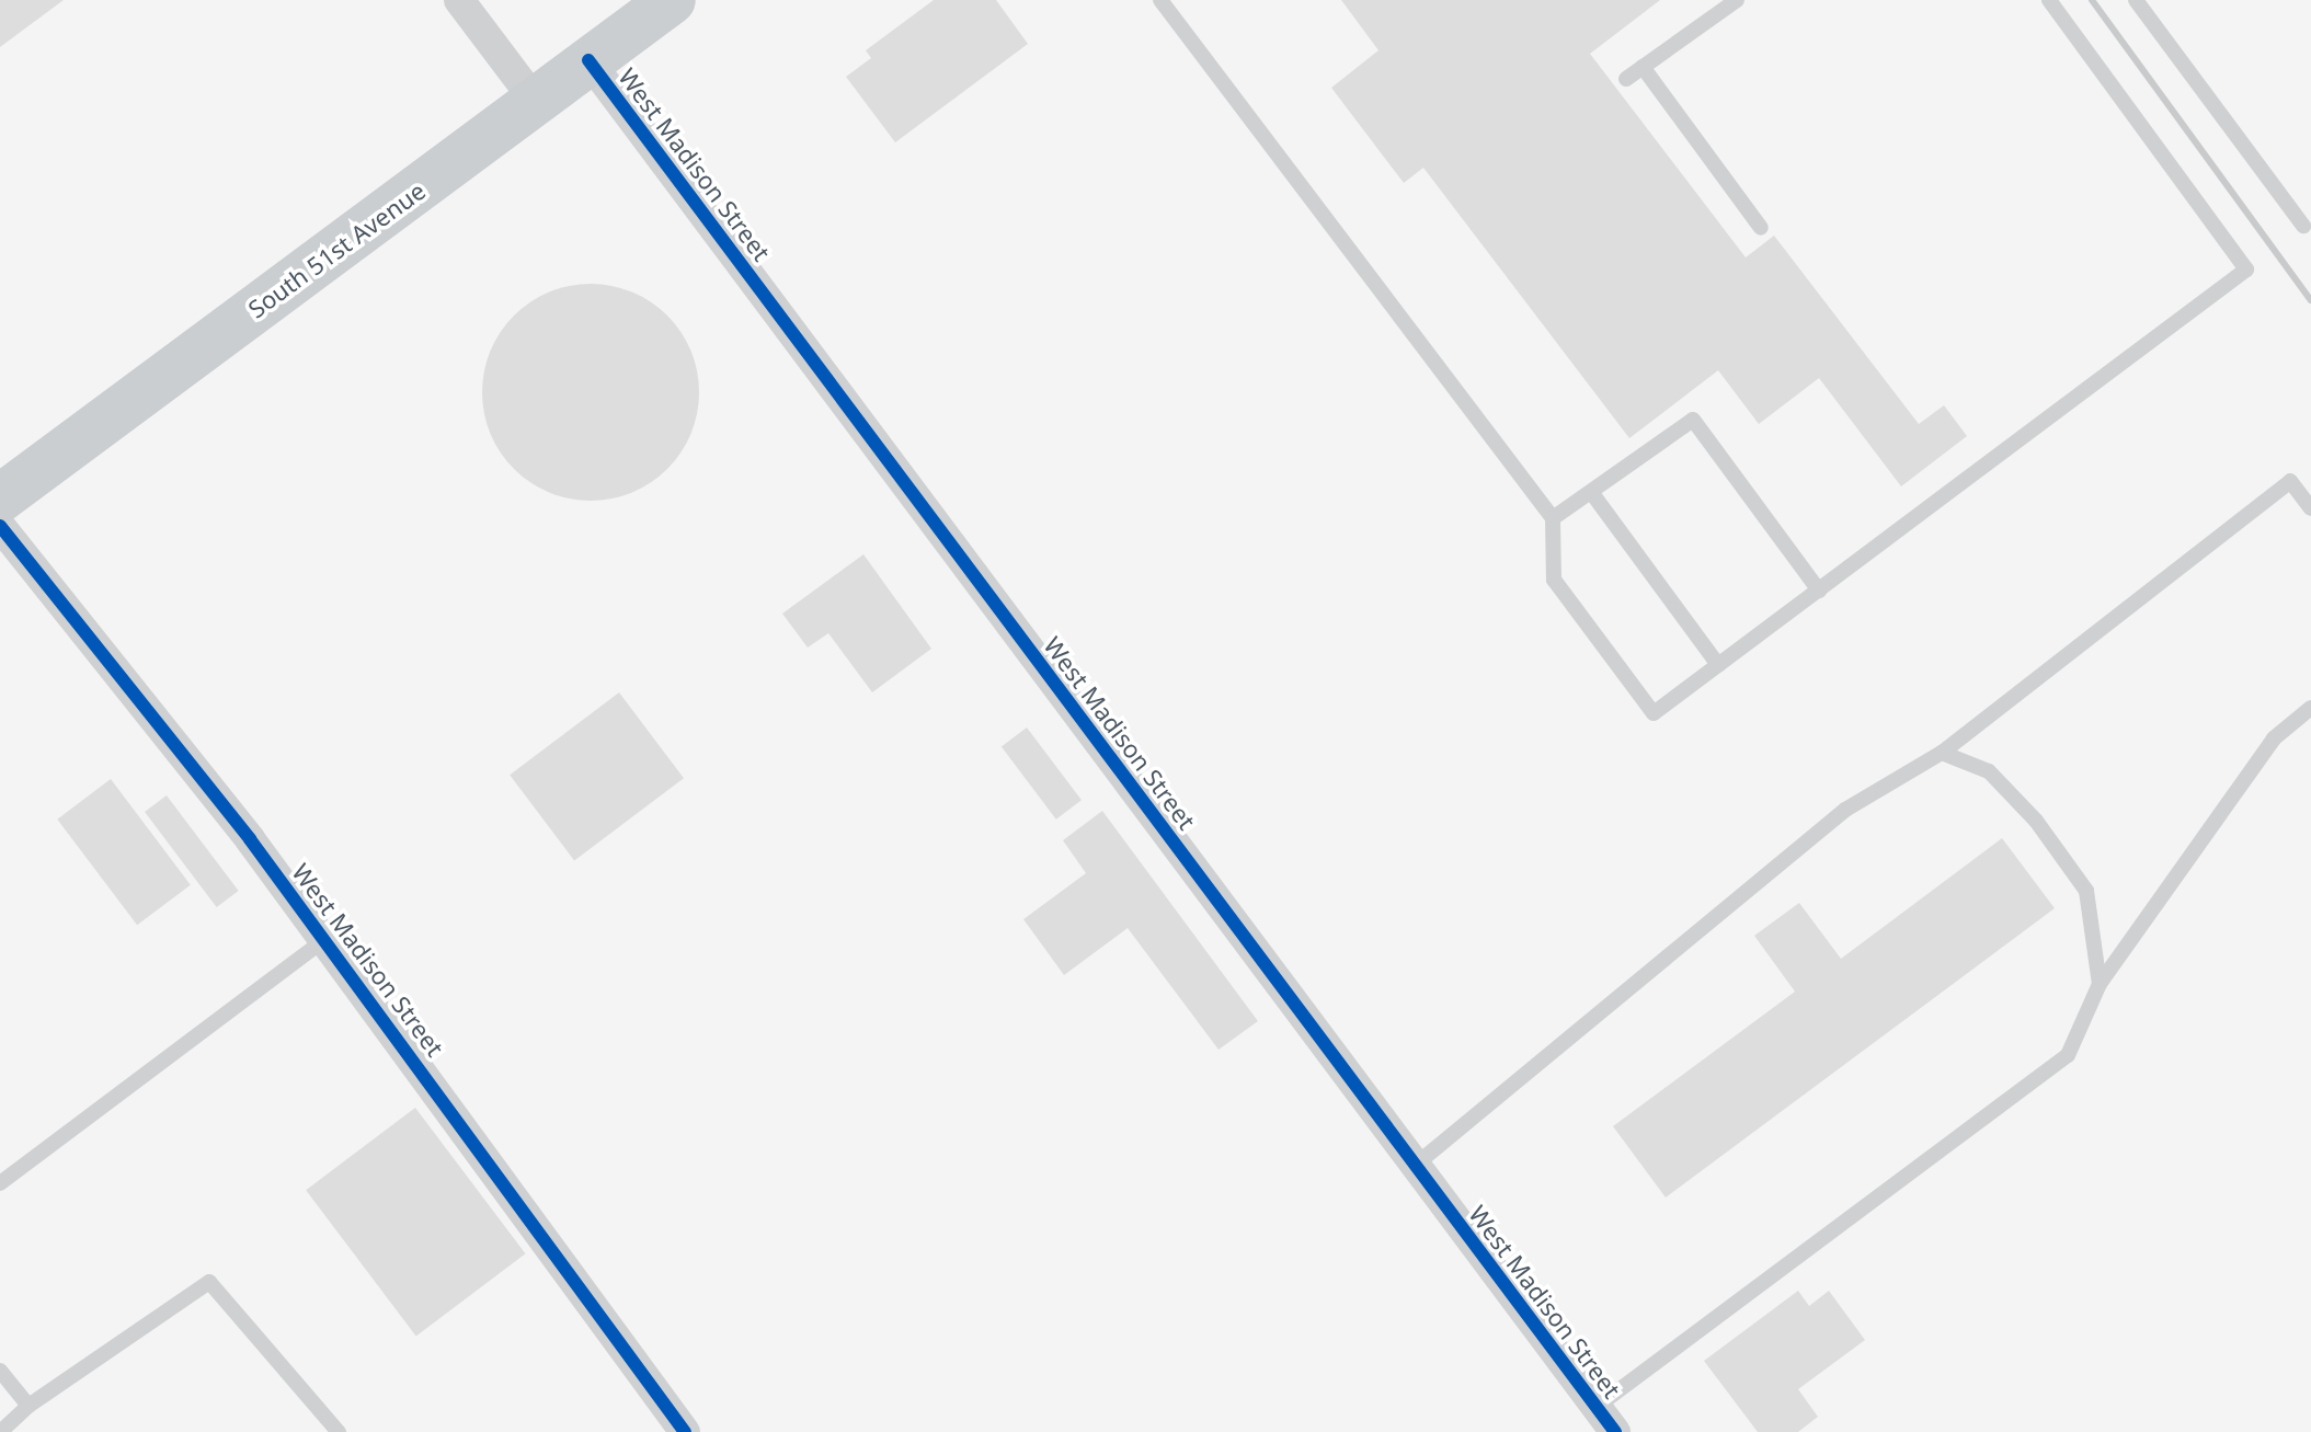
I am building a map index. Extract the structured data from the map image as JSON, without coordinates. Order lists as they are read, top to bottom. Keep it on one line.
{"streets":{"main road":["South 51st Avenue"],"street":["West Madison Street"]},"crossings":[["West Madison Street","South 51st Avenue"]]}
